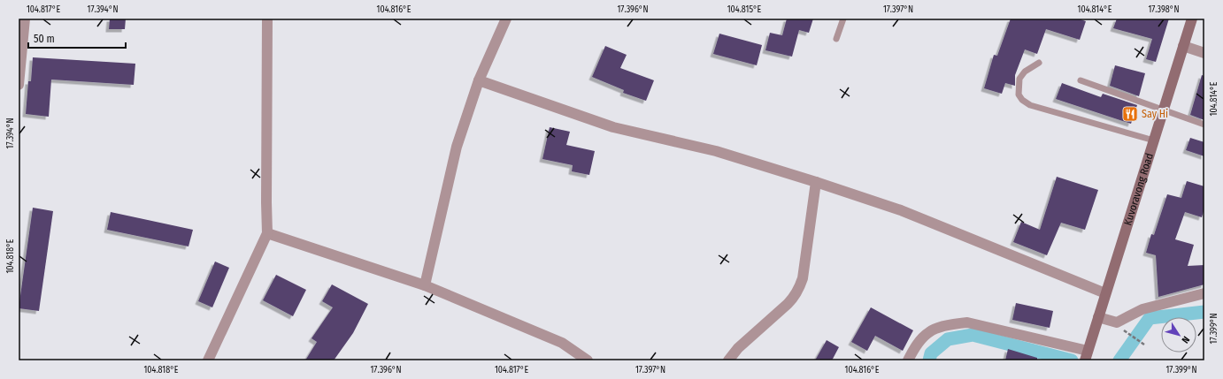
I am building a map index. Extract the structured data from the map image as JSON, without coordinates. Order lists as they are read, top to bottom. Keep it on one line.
{"streets":{"street":["Kuvoravong Road"]},"places":{"restaurant":["Say Hi"]},"scale_bar":"50 m","north":"bottom right","coordinates":["104.817°E","17.394°N","104.816°E","17.396°N","104.815°E","17.397°N","104.814°E","17.398°N","104.818°E","17.399°N"]}
